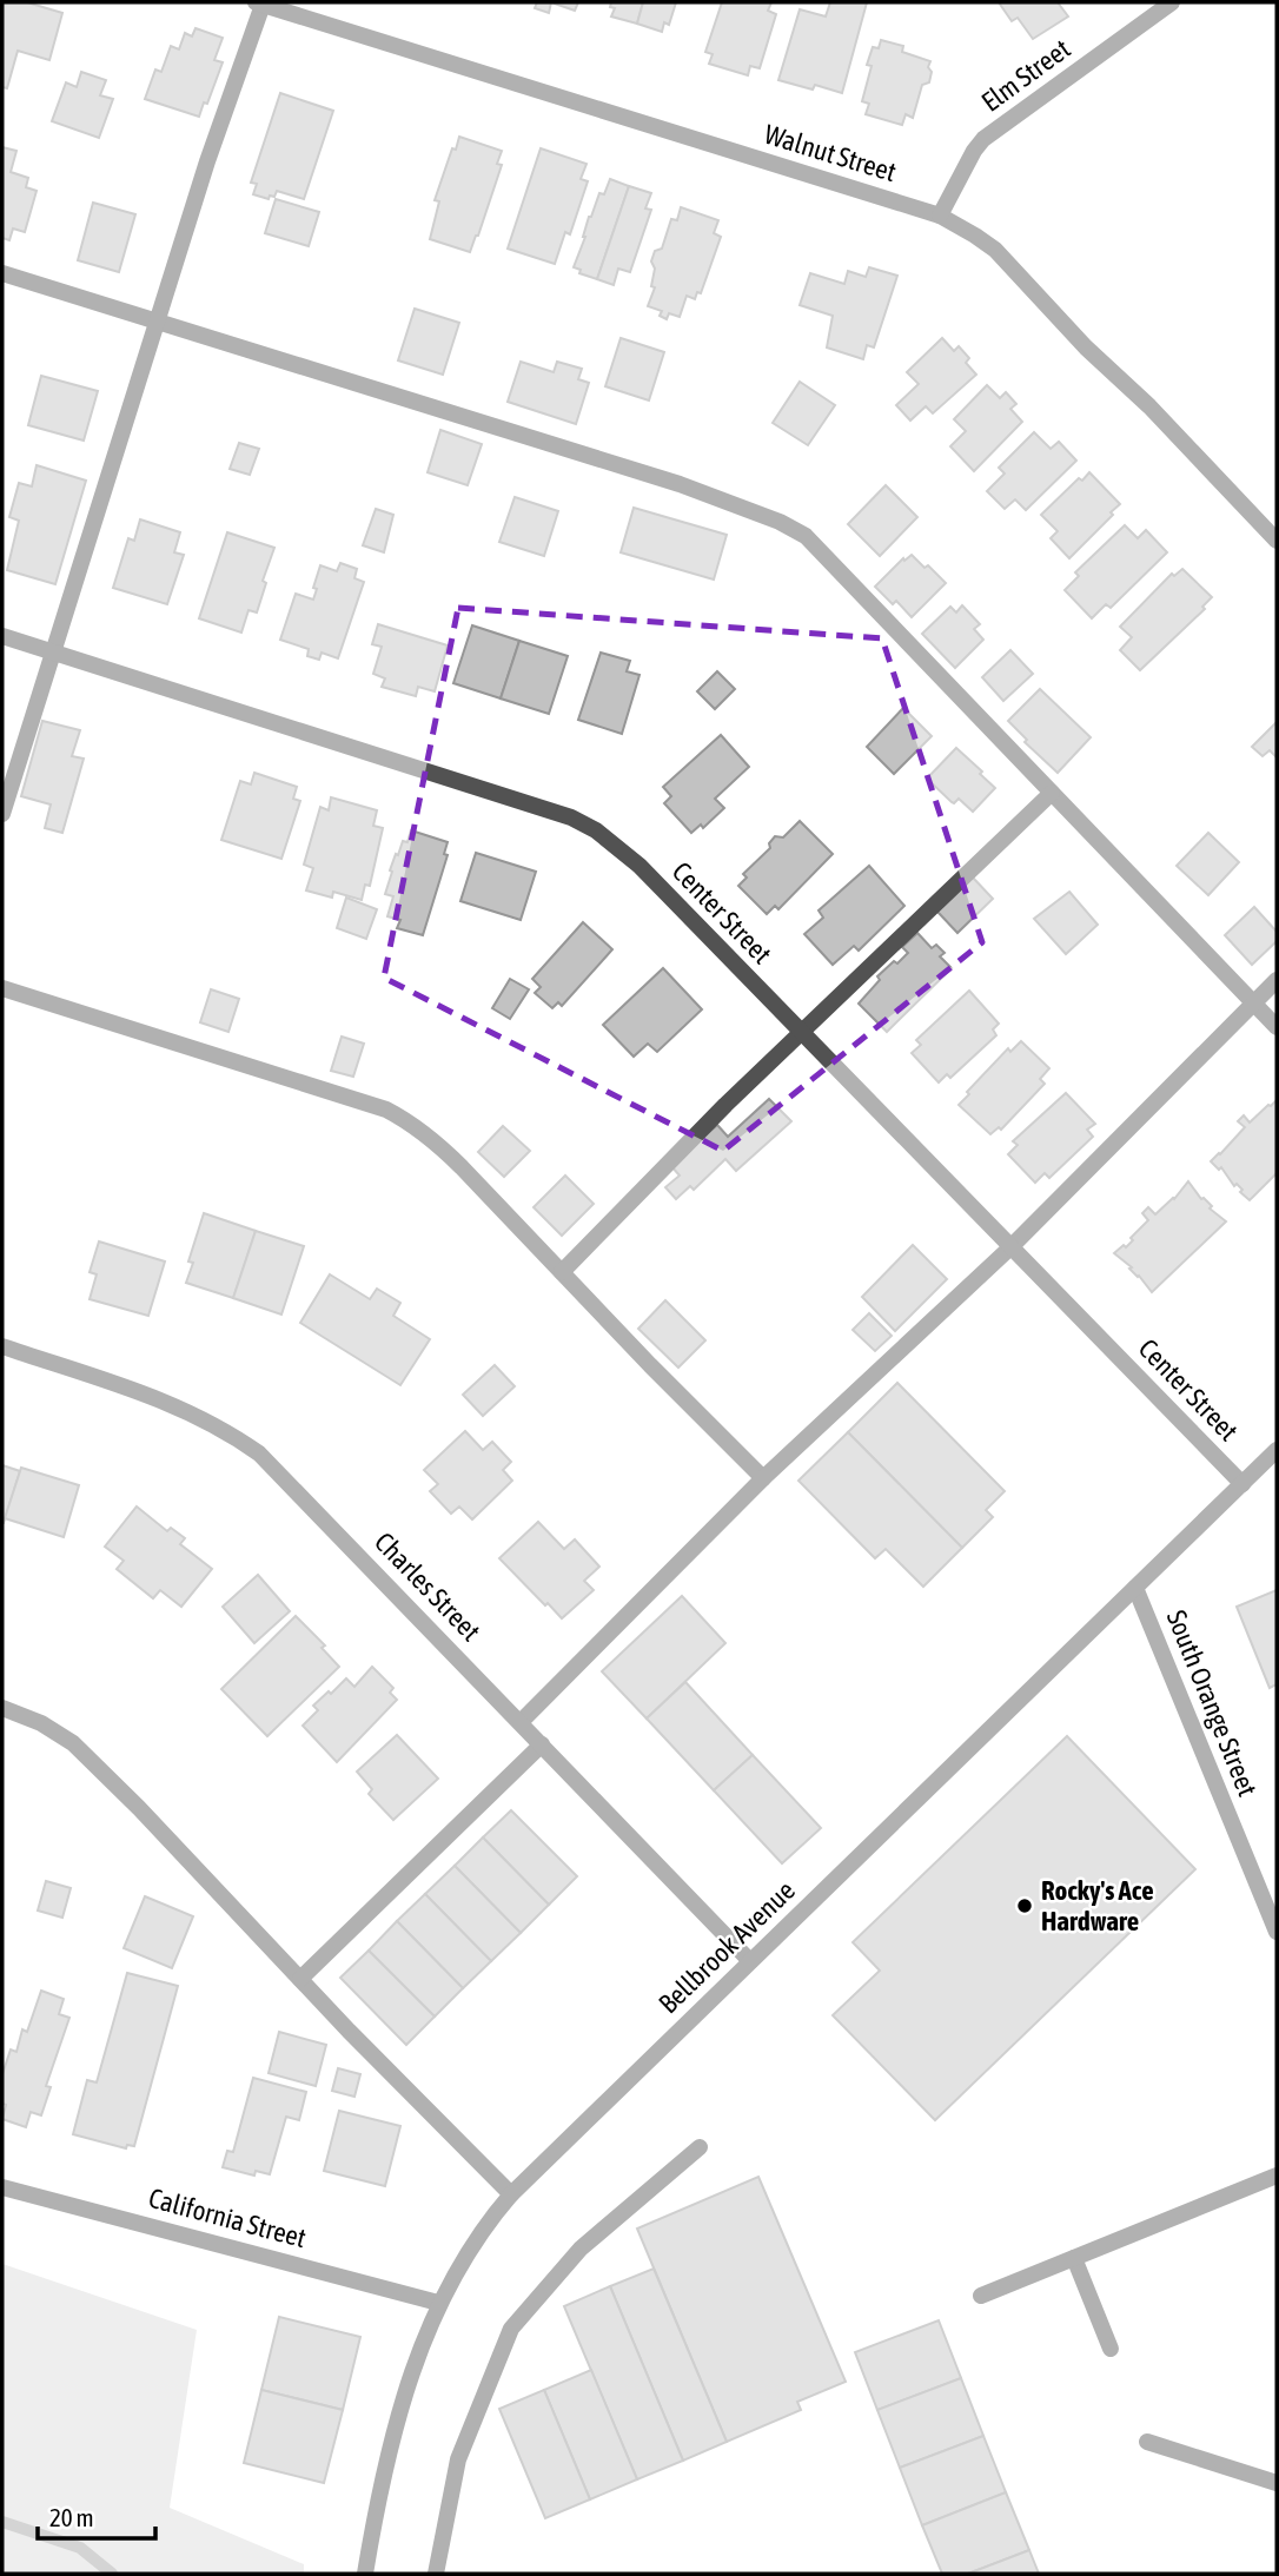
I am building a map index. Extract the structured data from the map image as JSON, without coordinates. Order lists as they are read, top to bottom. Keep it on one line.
{"streets":{"street":["Elm Street","Walnut Street","Center Street","Charles Street","South Orange Street","Bellbrook Avenue","California Street"]},"crossings":[["Elm Street","Walnut Street"],["Center Street","Bellbrook Avenue"],["Charles Street","Bellbrook Avenue"],["South Orange Street","Bellbrook Avenue"],["Bellbrook Avenue","California Street"]],"places":["Rocky's Ace Hardware"],"scale_bar":"20 m"}
